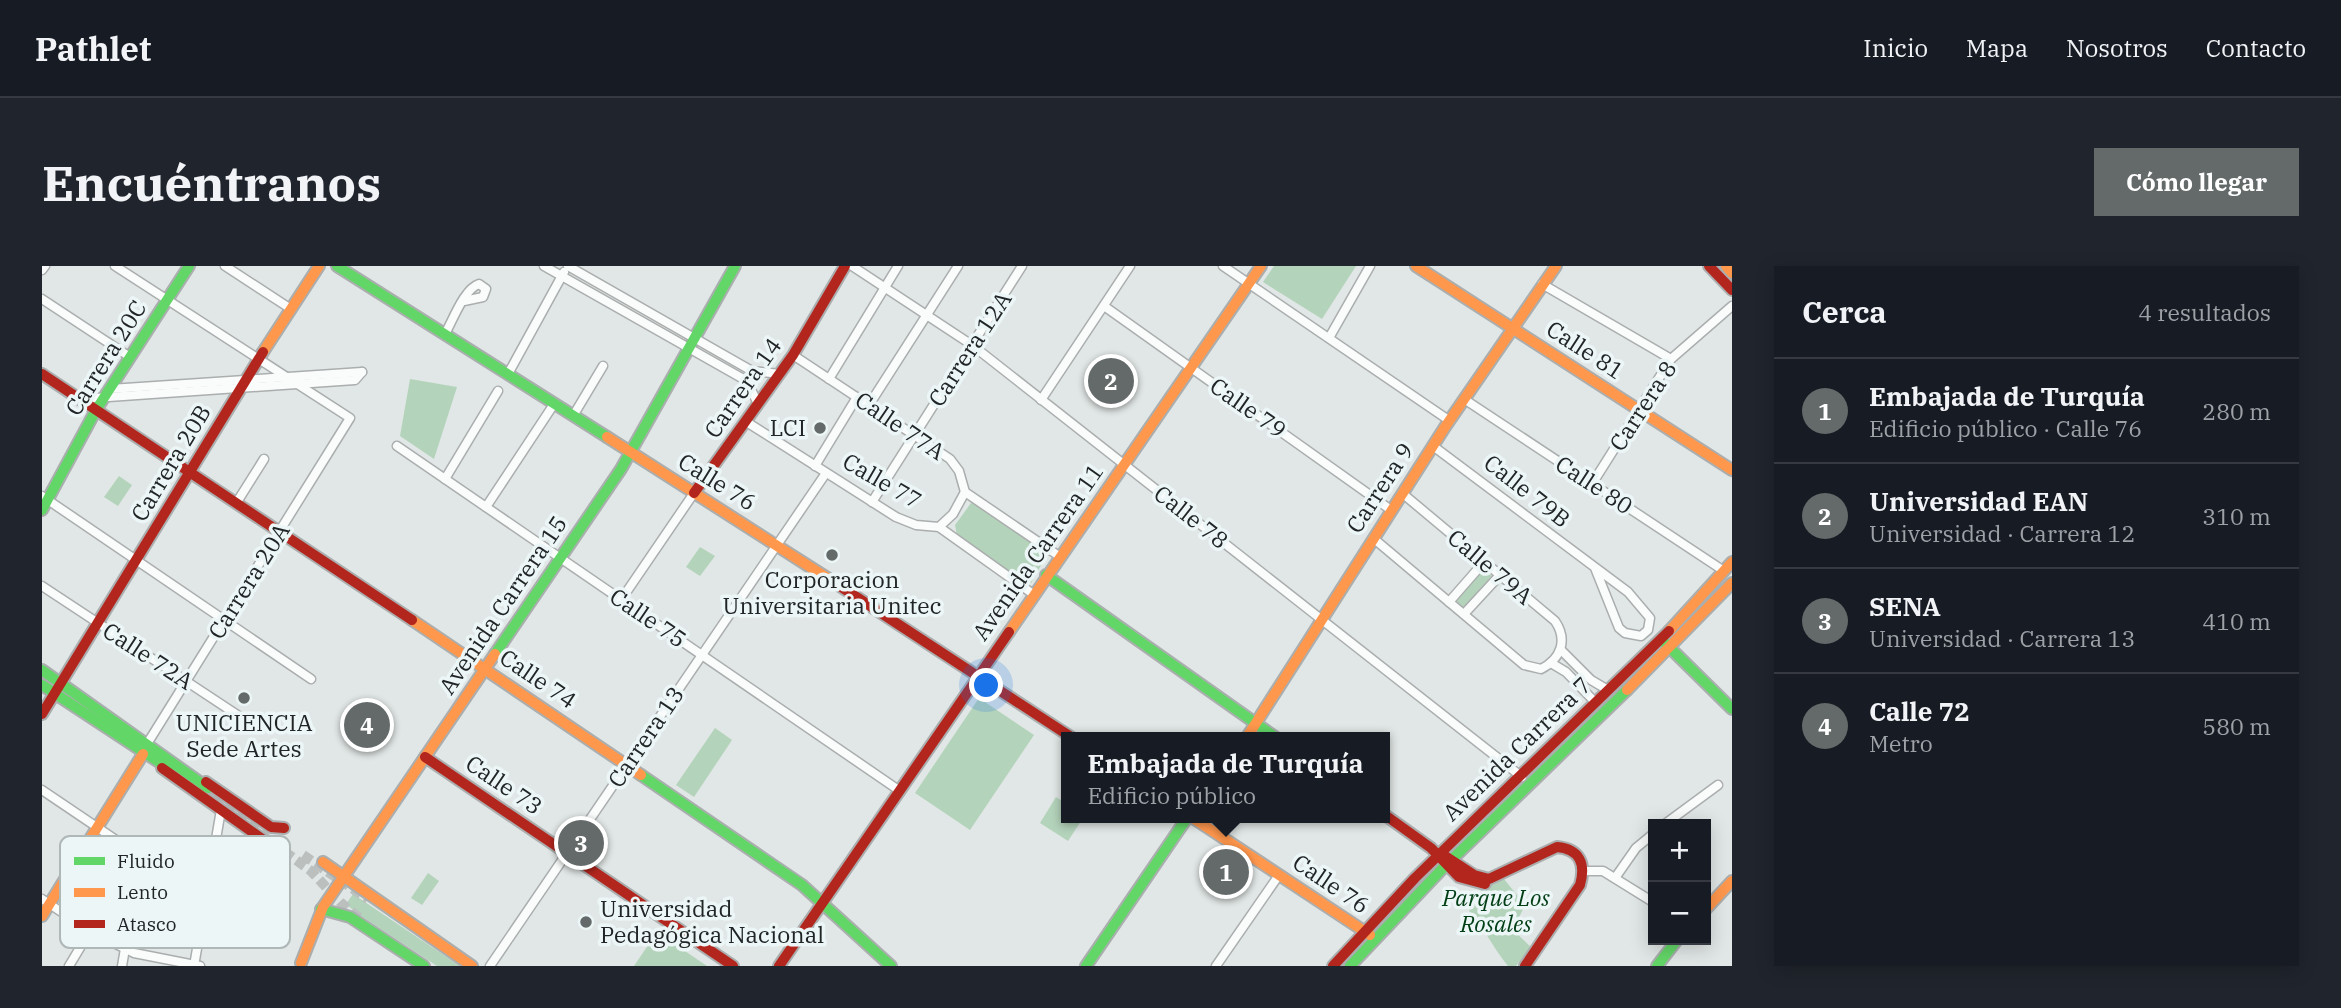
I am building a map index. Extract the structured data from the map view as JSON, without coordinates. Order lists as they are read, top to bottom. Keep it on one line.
{"streets":{"main road":["Calle 81","Carrera 20C","Carrera 14","Carrera 20B","Calle 76","Carrera 9","Avenida Carrera 11","Avenida Carrera 15","Calle 74","Avenida Carrera 7","Calle 73"],"street":["Carrera 12A","Carrera 8","Calle 79","Calle 77A","Calle 77","Calle 80","Calle 79B","Calle 78","Calle 79A","Carrera 20A","Calle 75","Calle 72A","Carrera 13"]},"crossings":[["Carrera 12A","Calle 77A"],["Carrera 12A","Calle 77"],["Carrera 12A","Calle 78"],["Calle 81","Carrera 8"],["Calle 81","Carrera 9"],["Carrera 20C","Calle 74"],["Carrera 14","Calle 77A"],["Carrera 14","Calle 77"],["Carrera 14","Calle 76"],["Carrera 14","Calle 75"],["Carrera 8","Calle 80"],["Calle 79","Carrera 9"],["Calle 79","Avenida Carrera 11"],["Carrera 20B","Calle 72A"],["Carrera 20B","Calle 74"],["Calle 77","Avenida Carrera 11"],["Calle 77","Carrera 13"],["Calle 76","Avenida Carrera 11"],["Calle 76","Avenida Carrera 15"],["Calle 76","Carrera 13"],["Calle 76","Avenida Carrera 7"],["Calle 80","Carrera 9"],["Calle 80","Avenida Carrera 7"],["Carrera 9","Calle 79B"],["Carrera 9","Calle 78"],["Carrera 9","Calle 79A"],["Calle 78","Avenida Carrera 11"],["Calle 78","Avenida Carrera 7"],["Avenida Carrera 11","Calle 75"],["Avenida Carrera 11","Calle 74"],["Calle 79A","Avenida Carrera 7"],["Carrera 20A","Calle 72A"],["Carrera 20A","Calle 74"],["Avenida Carrera 15","Calle 75"],["Avenida Carrera 15","Calle 74"],["Avenida Carrera 15","Calle 73"],["Calle 75","Carrera 13"],["Calle 74","Carrera 13"],["Carrera 13","Calle 73"]],"parks":["Parque Los Rosales"],"places":["LCI","Corporacion Universitaria Unitec","UNICIENCIA Sede Artes","Universidad Pedagógica Nacional"],"legend":["Fluido","Lento","Atasco"],"page":{"header":"Pathlet","nav":["Inicio","Mapa","Nosotros","Contacto"],"buttons":"Cómo llegar","title":"Encuéntranos","heading":["Cerca","4 resultados"],"pins":["2","4","3","1"],"list":[{"mark":"1","name":"Embajada de Turquía","note":"Edificio público · Calle 76","value":"280 m"},{"mark":"2","name":"Universidad EAN","note":"Universidad · Carrera 12","value":"310 m"},{"mark":"3","name":"SENA","note":"Universidad · Carrera 13","value":"410 m"},{"mark":"4","name":"Calle 72","note":"Metro","value":"580 m"}],"popup":["Embajada de Turquía","Edificio público"],"map_buttons":["+","−"]}}
